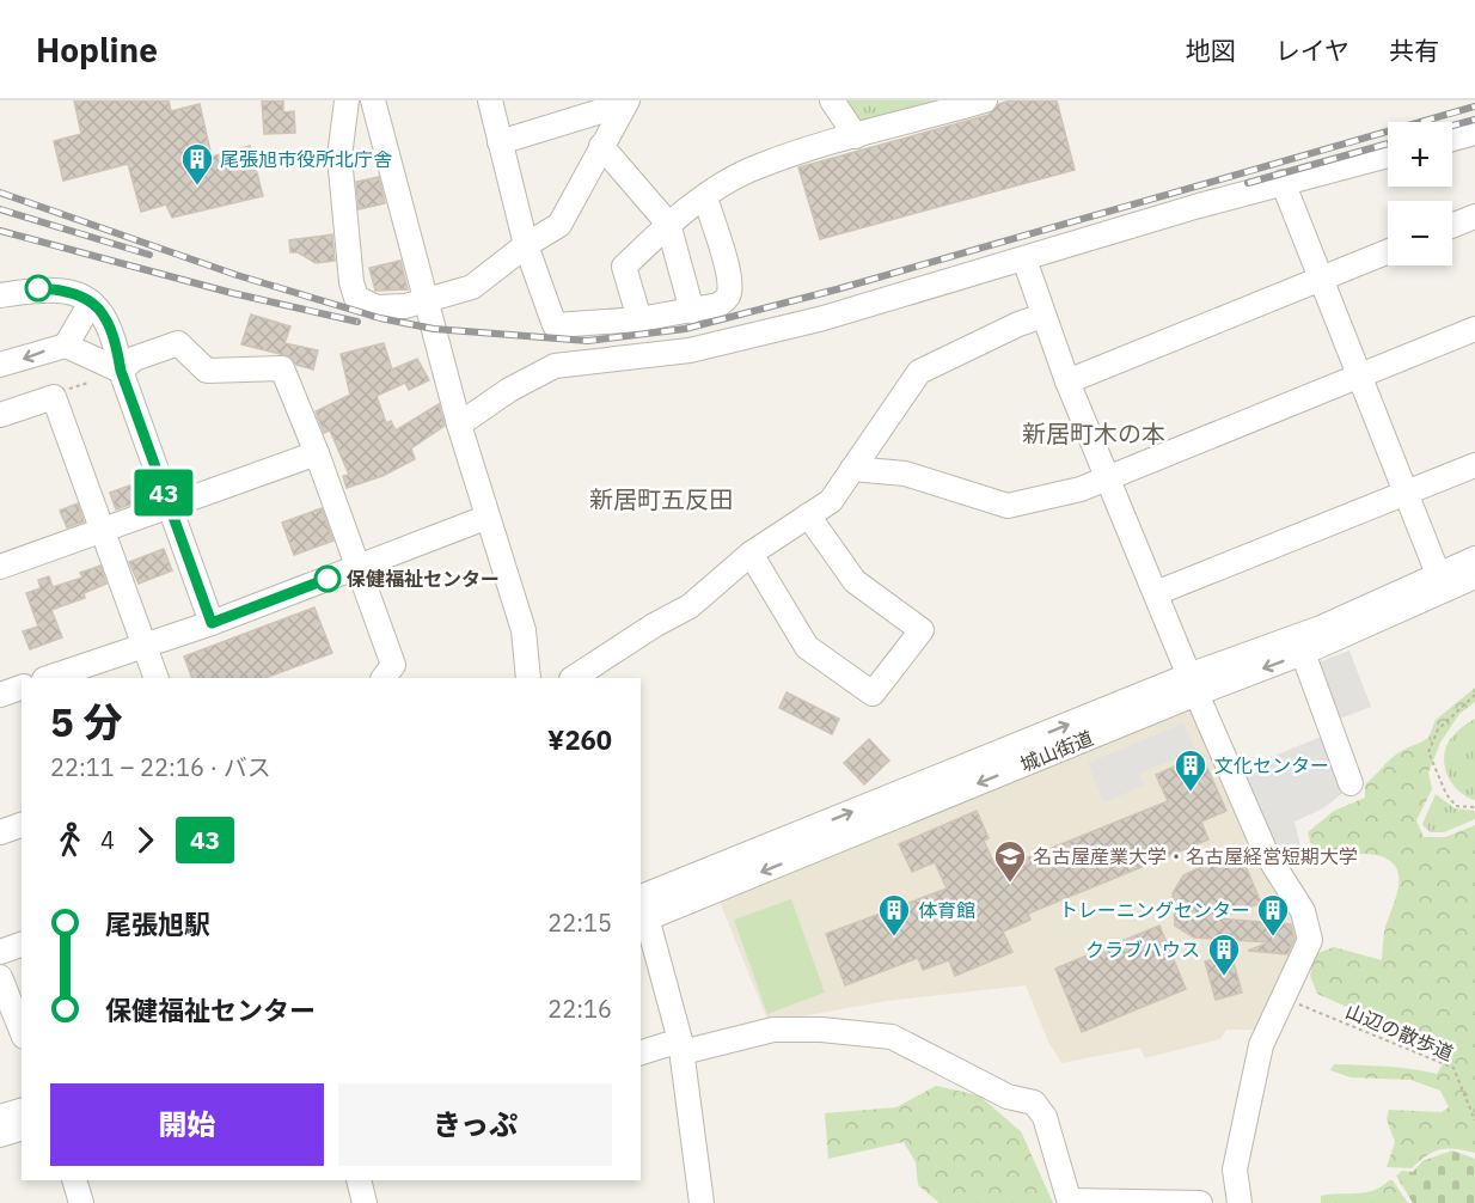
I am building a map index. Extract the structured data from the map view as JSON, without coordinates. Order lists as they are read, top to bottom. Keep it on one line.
{"streets":{"street":["城山街道"],"path":["山辺の散歩道"]},"districts":["新居町木の本","新居町五反田"],"places":{"building":["尾張旭市役所北庁舎","文化センター","体育館","トレーニングセンター","クラブハウス"],"other":["保健福祉センター"],"school or university":["名古屋産業大学・名古屋経営短期大学"]},"lines":["bus line 43"],"page":{"header":"Hopline","nav":["地図","レイヤ","共有"],"on_map":"43","map_buttons":["+","−"],"heading":["5 分","22:11 – 22:16 · バス","¥260"],"legs":["4","43"],"list":[{"name":"尾張旭駅","value":"22:15"},{"name":"保健福祉センター","value":"22:16"}],"buttons":["開始","きっぷ"]}}
